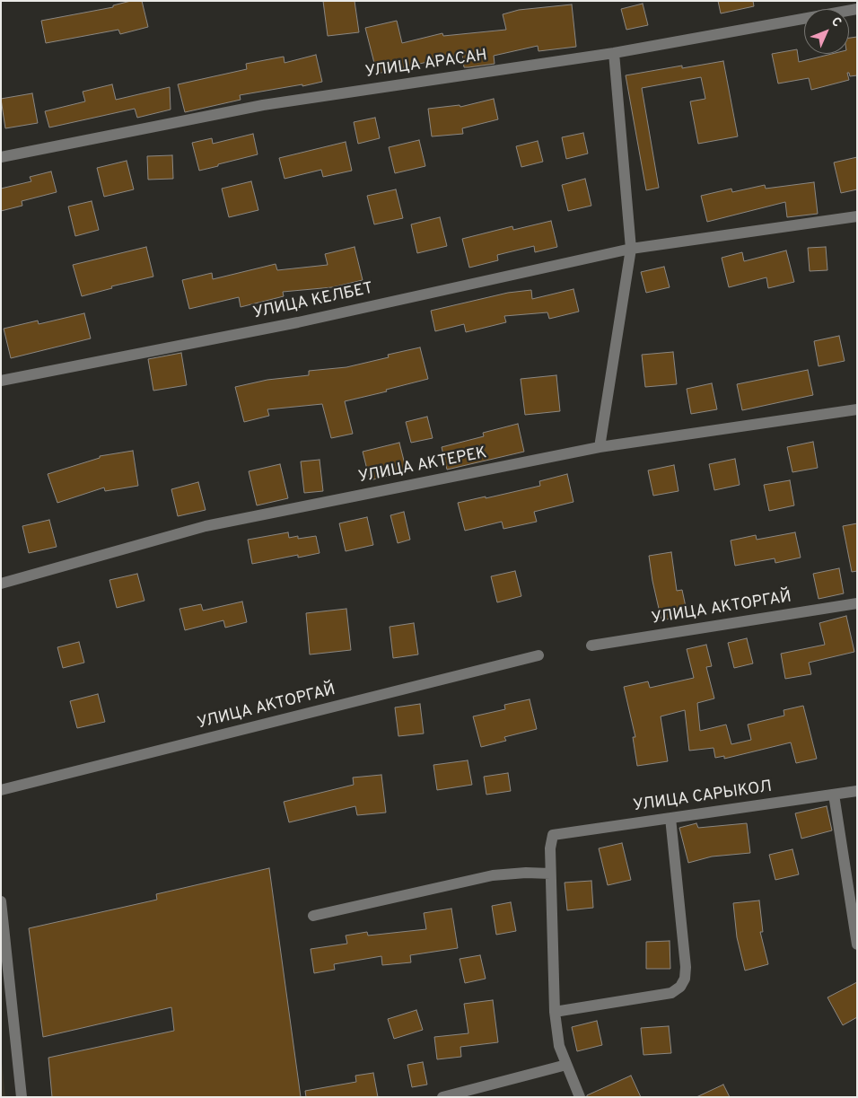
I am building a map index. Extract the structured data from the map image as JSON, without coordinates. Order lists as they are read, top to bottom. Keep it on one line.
{"streets":{"street":["УЛИЦА АРАСАН","УЛИЦА КЕЛБЕТ","УЛИЦА АКТЕРЕК","УЛИЦА АКТОРГАЙ","УЛИЦА САРЫКОЛ"]},"north":"top right"}
